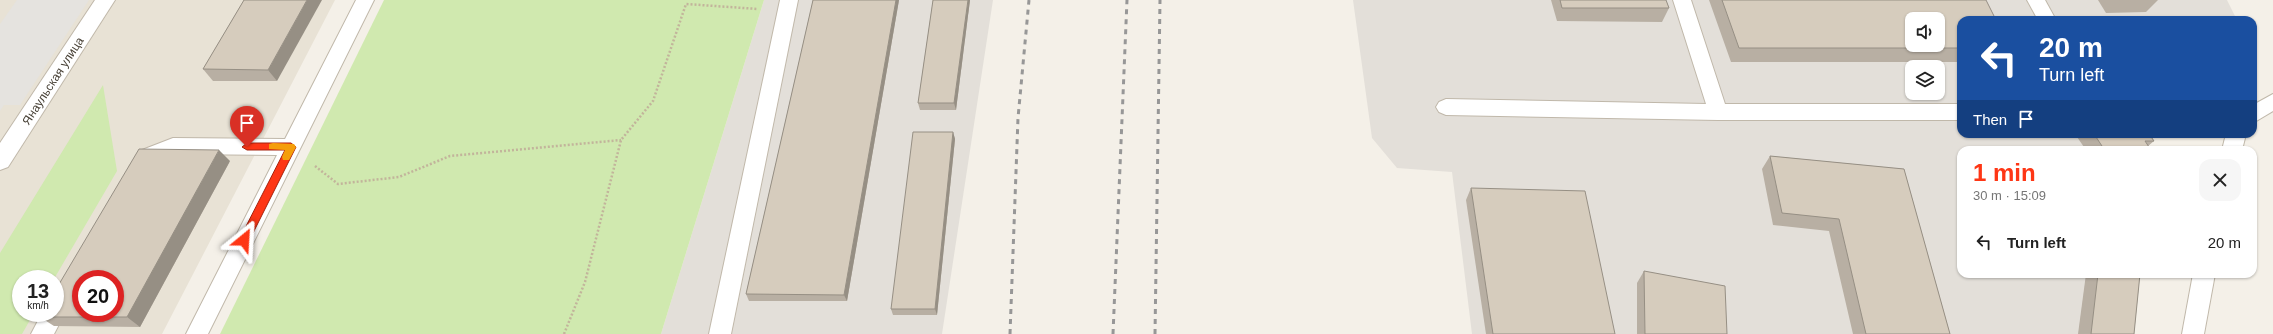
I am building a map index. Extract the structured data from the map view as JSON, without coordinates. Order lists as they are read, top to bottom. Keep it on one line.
{"streets":{"street":["Янаульская улица"]},"page":{"turn":["20 m","Turn left"],"then":"Then","heading":["1 min","30 m · 15:09"],"list":[{"name":"Turn left","value":"20 m"}],"speed":"13 km/h","limit":"20"}}
